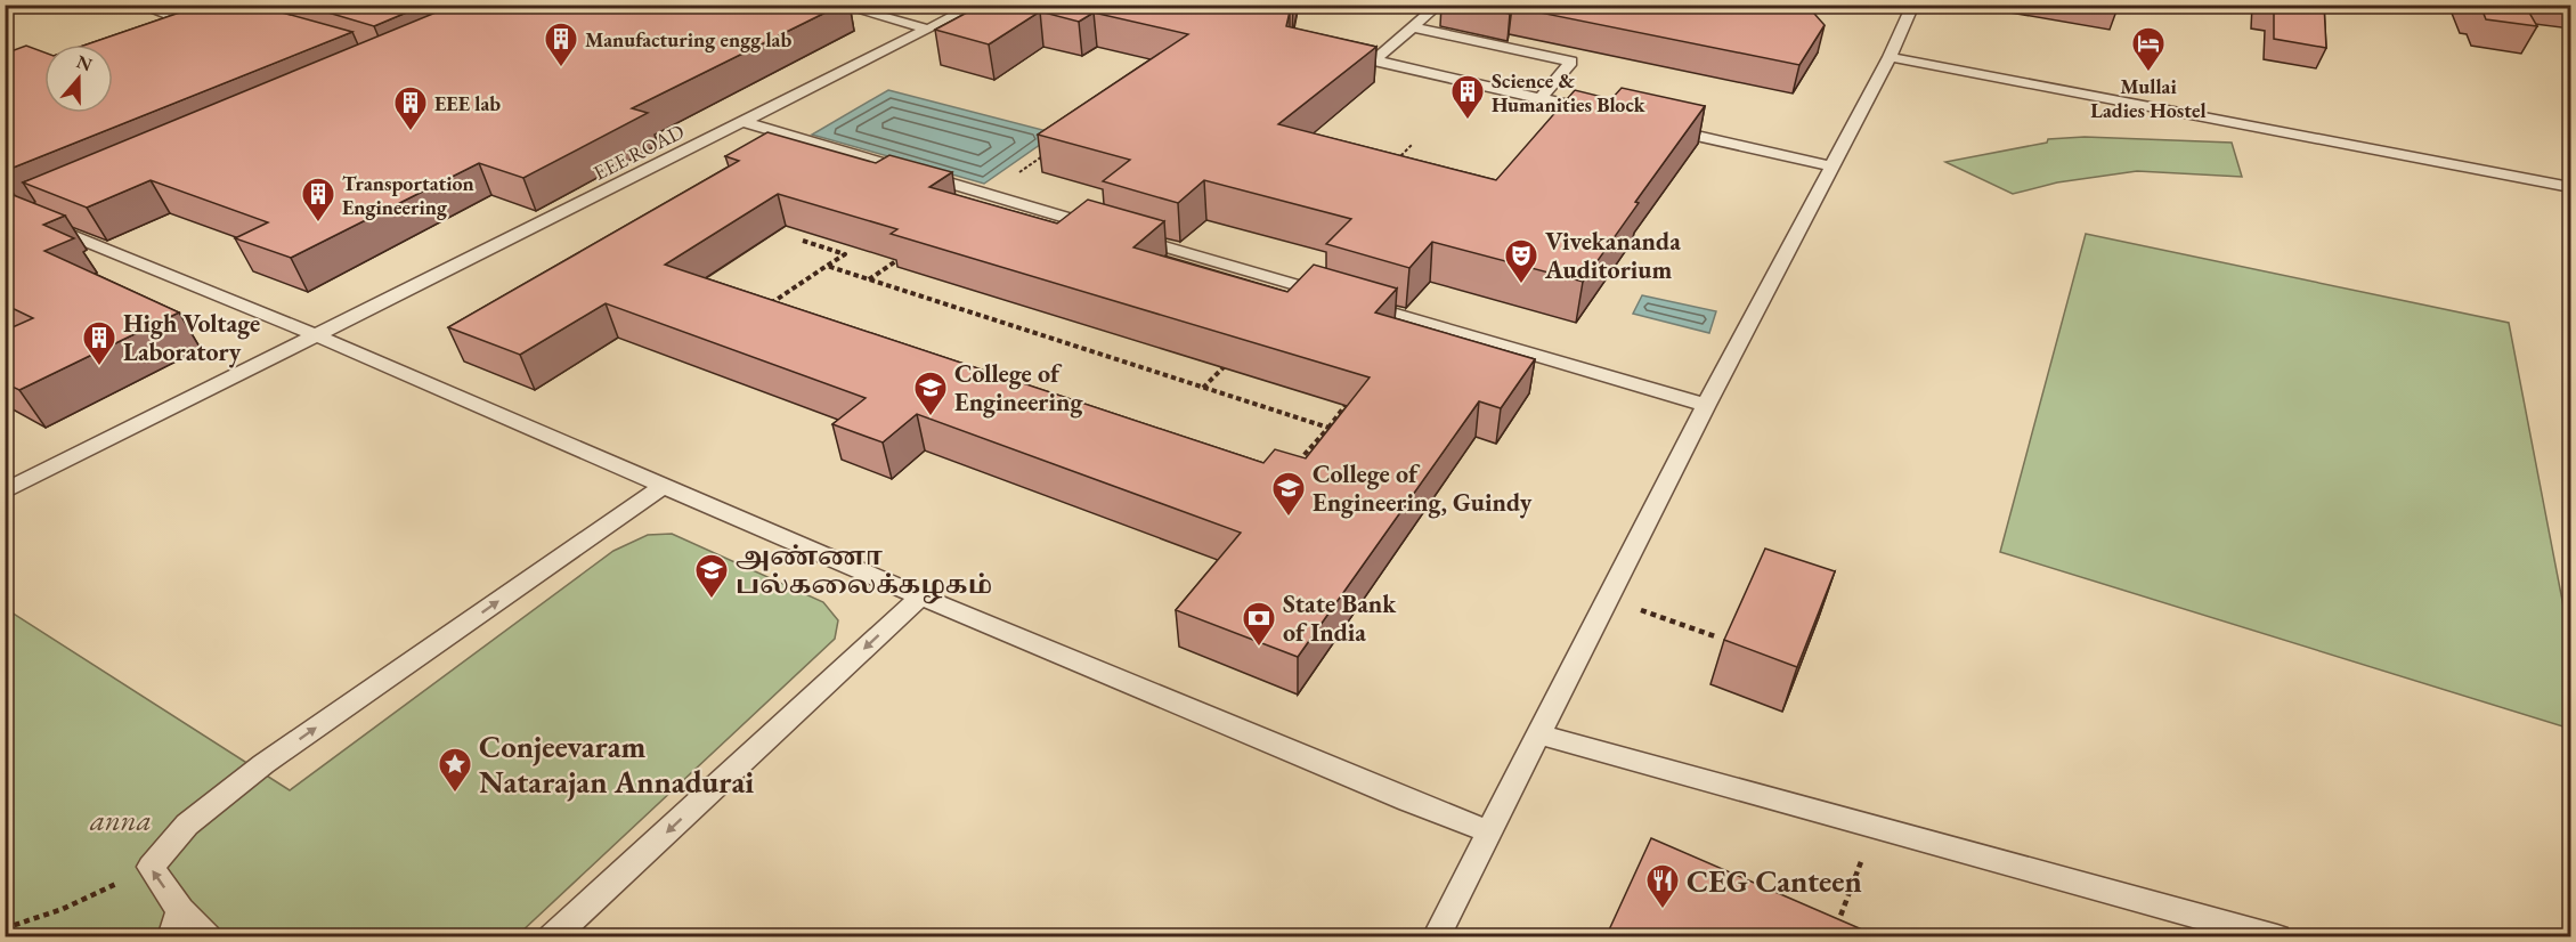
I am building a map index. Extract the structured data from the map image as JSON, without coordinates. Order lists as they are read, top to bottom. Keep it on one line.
{"streets":{"lane":["EEE ROAD"]},"parks":["anna"],"places":{"building":["Manufacturing engg lab","Science & Humanities Block","EEE lab","Transportation Engineering","High Voltage Laboratory"],"hotel":["Mullai Ladies Hostel"],"theatre":["Vivekananda Auditorium"],"school or university":["College of Engineering","College of Engineering, Guindy","அண்ணா பல்கலைக்கழகம்"],"bank":["State Bank of India"],"place":["Conjeevaram Natarajan Annadurai"],"restaurant":["CEG Canteen"]},"north":"top"}
